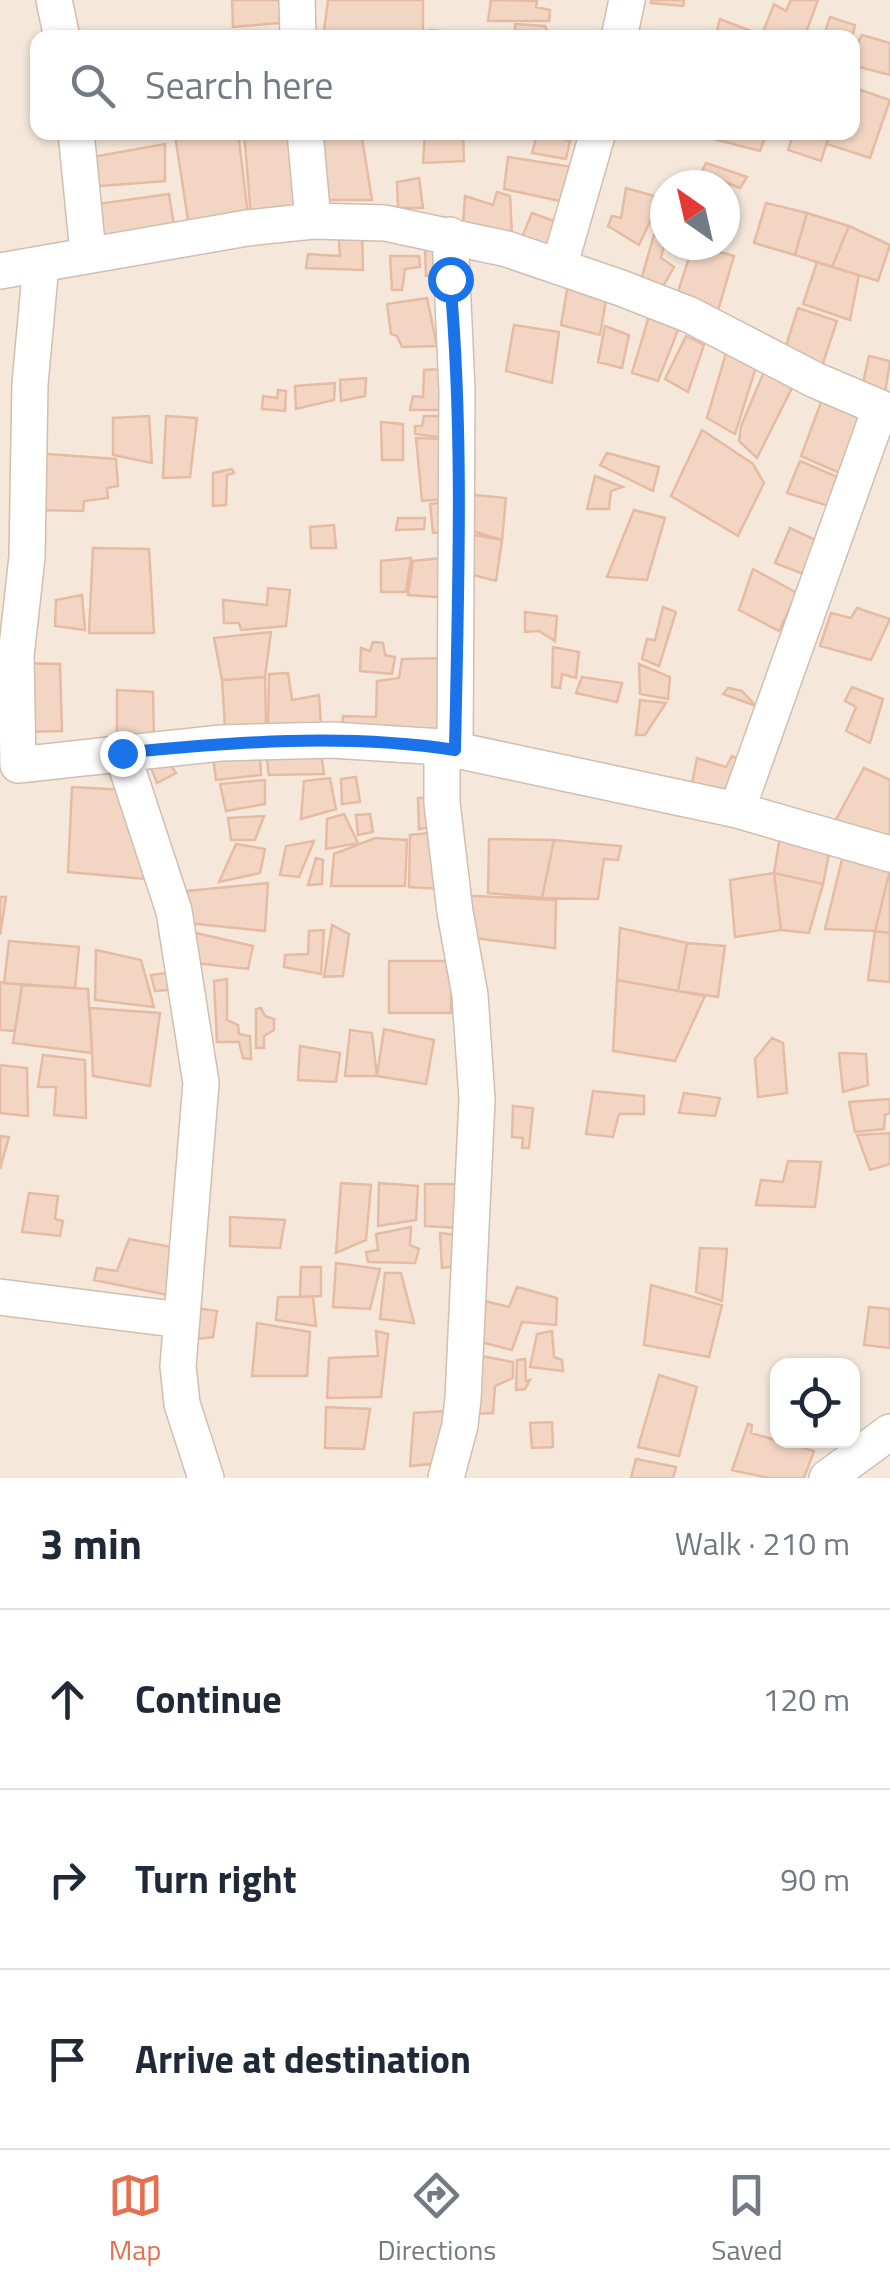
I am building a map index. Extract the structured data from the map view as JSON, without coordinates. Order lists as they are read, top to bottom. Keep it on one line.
{"north":"top left","page":{"search":"Search here","heading":["3 min","Walk · 210 m"],"list":[["Continue","120 m"],["Turn right","90 m"],"Arrive at destination"],"nav":["Map","Directions","Saved"]}}
